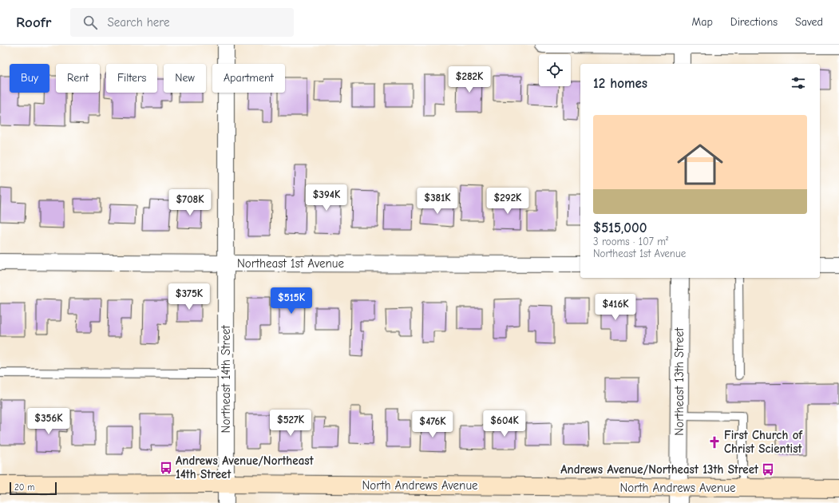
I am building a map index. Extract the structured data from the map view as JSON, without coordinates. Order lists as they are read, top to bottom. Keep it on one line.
{"streets":{"main road":["North Andrews Avenue"],"street":["Northeast 1st Avenue","Northeast 14th Street","Northeast 13th Street"]},"crossings":[["Northeast 1st Avenue","Northeast 14th Street"],["Northeast 14th Street","North Andrews Avenue"],["Northeast 13th Street","North Andrews Avenue"]],"places":{"church":["First Church of Christ Scientist"],"bus stop":["Andrews Avenue/Northeast 14th Street","Andrews Avenue/Northeast 13th Street"]},"scale_bar":"20 m","page":{"header":"Roofr","search":"Search here","nav":["Map","Directions","Saved"],"chip":["Buy","Rent","Filters","New","Apartment"],"heading":"12 homes","price":["$282K","$394K","$381K","$292K","$708K","$375K","$515K","$416K","$356K","$527K","$604K","$476K"],"list":[{"name":"$515,000","note":"3 rooms · 107 m² · Northeast 1st Avenue"}],"scale":"20 m"}}
